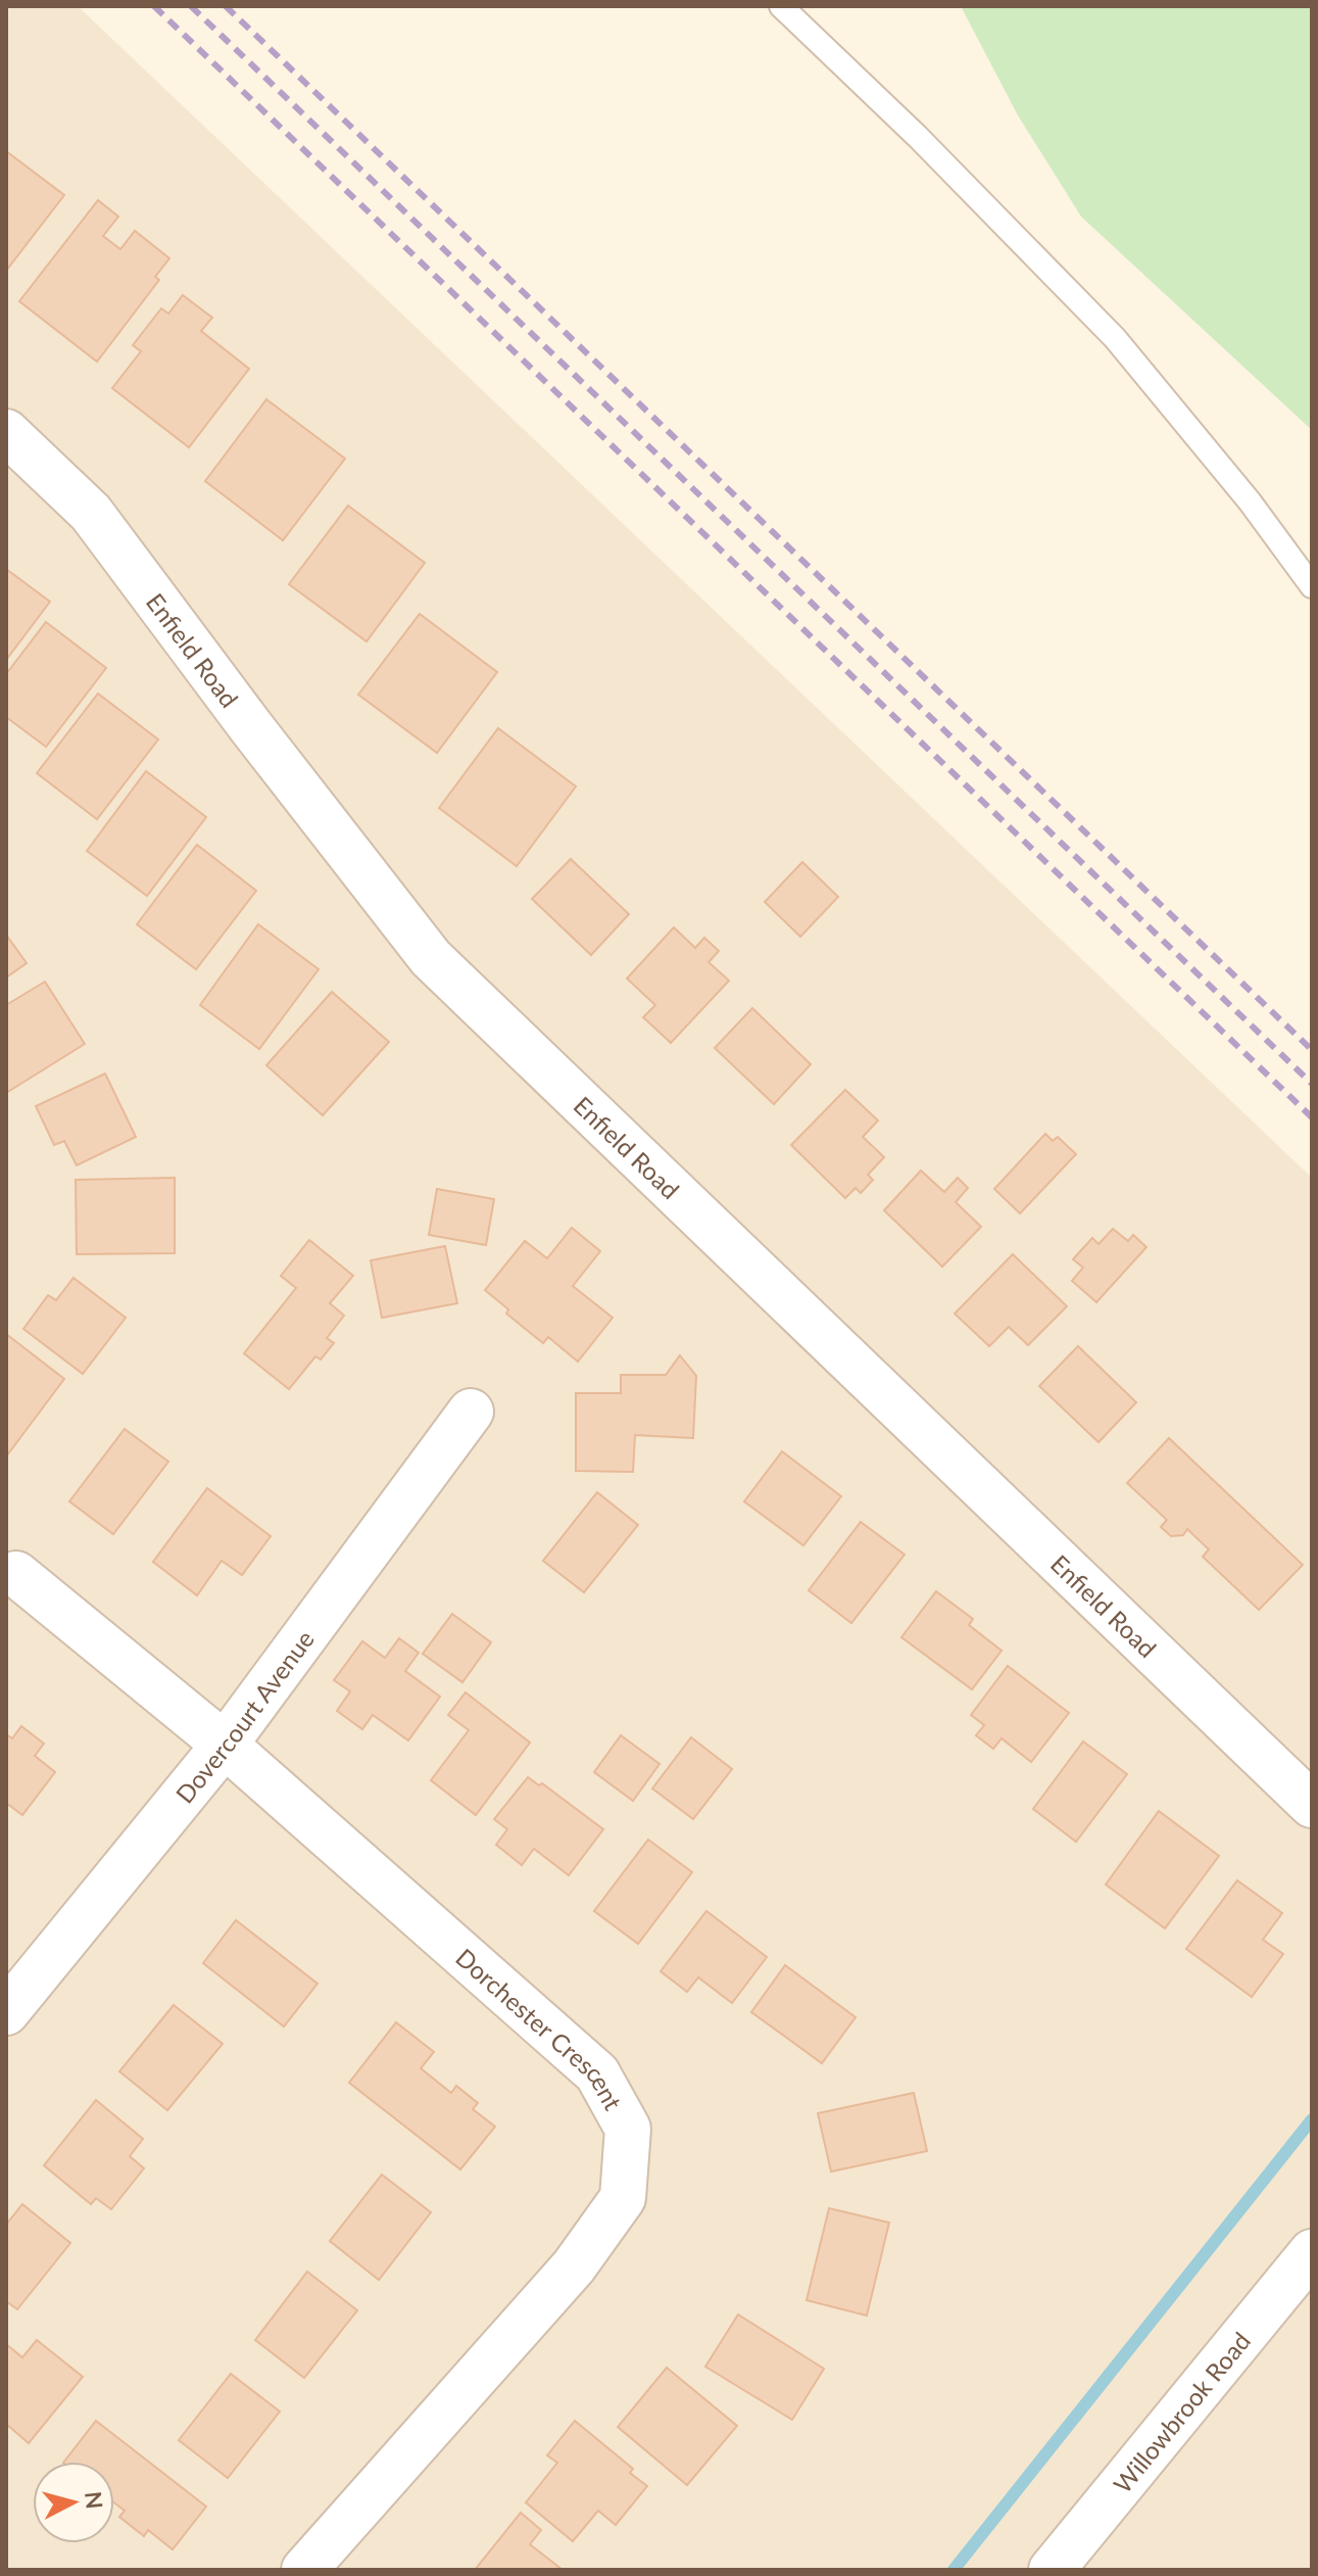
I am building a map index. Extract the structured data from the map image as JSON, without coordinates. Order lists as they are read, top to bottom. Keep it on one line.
{"streets":{"street":["Enfield Road","Dovercourt Avenue","Dorchester Crescent","Willowbrook Road"]},"crossings":[["Dovercourt Avenue","Dorchester Crescent"]],"north":"right"}
